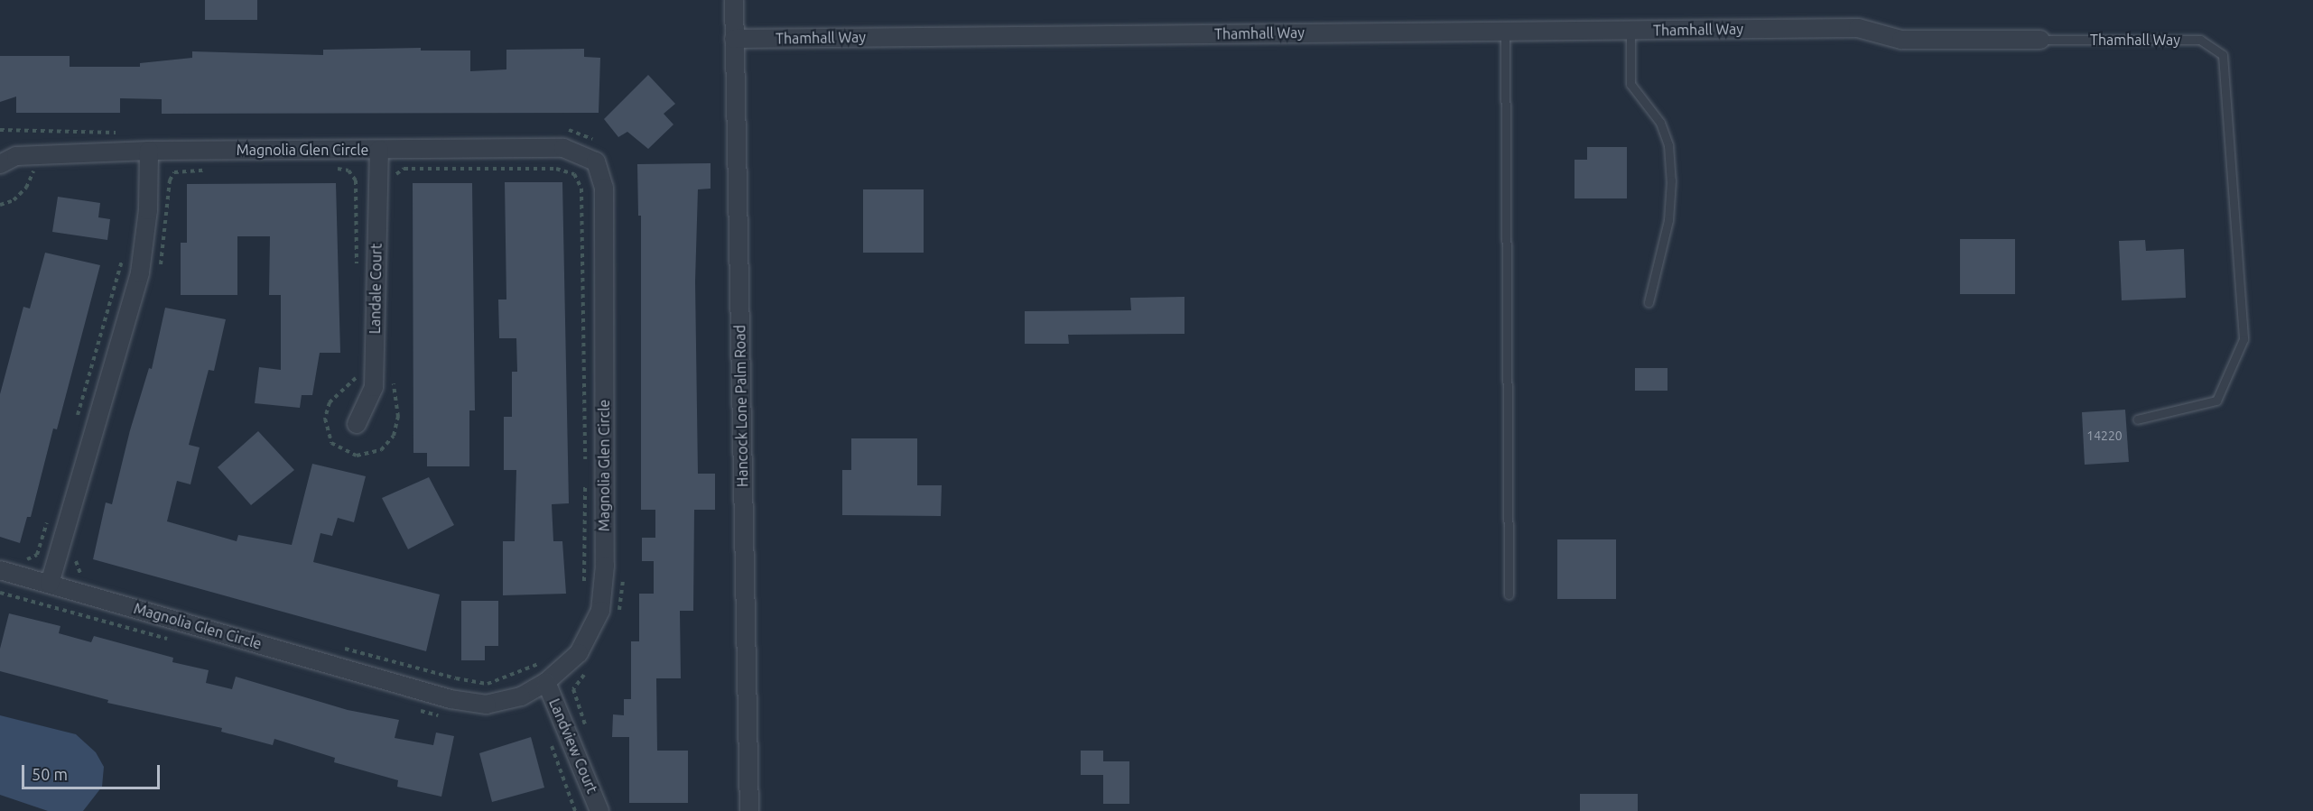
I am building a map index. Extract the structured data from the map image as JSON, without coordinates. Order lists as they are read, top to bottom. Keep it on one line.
{"streets":{"street":["Thamhall Way","Magnolia Glen Circle","Landale Court","Hancock Lone Palm Road","Landview Court"]},"crossings":[["Thamhall Way","Hancock Lone Palm Road"],["Magnolia Glen Circle","Landale Court"],["Magnolia Glen Circle","Landview Court"]],"house_numbers":["14220"],"scale_bar":"50 m"}
